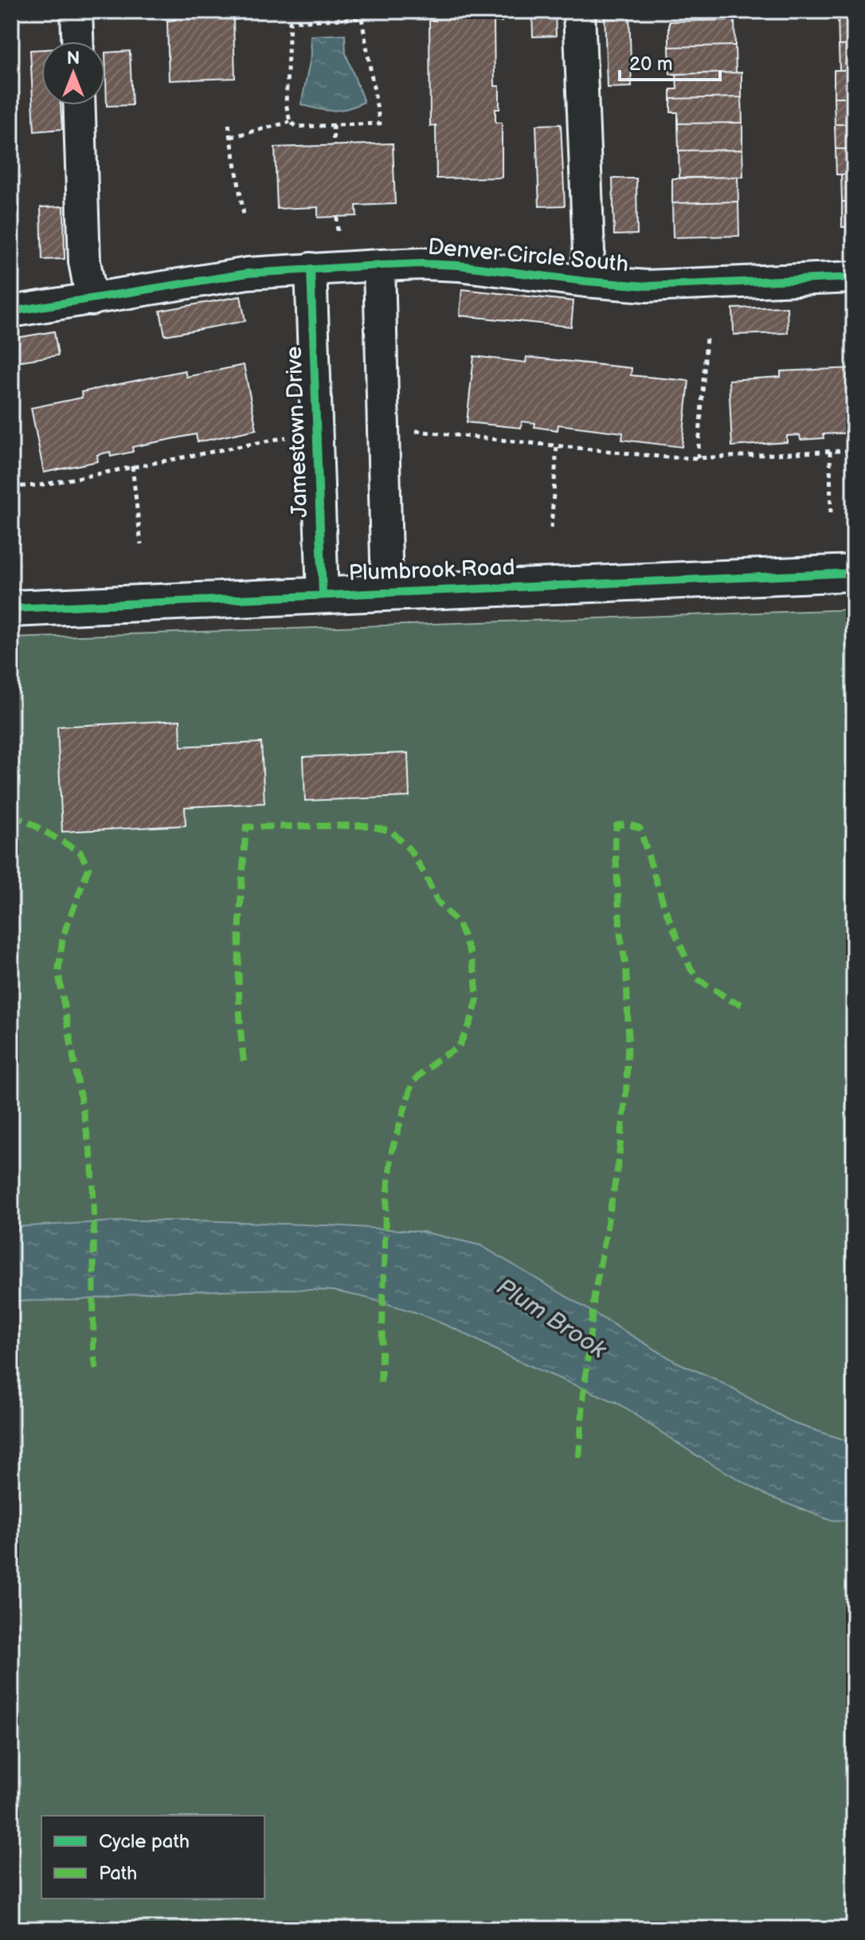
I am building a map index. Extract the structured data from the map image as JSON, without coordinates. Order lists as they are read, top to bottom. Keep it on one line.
{"streets":{"street":["Denver Circle South","Jamestown Drive","Plumbrook Road"]},"crossings":[["Denver Circle South","Jamestown Drive"],["Jamestown Drive","Plumbrook Road"]],"water":["Plum Brook"],"legend":["Cycle path","Path"],"scale_bar":"20 m","north":"top"}
